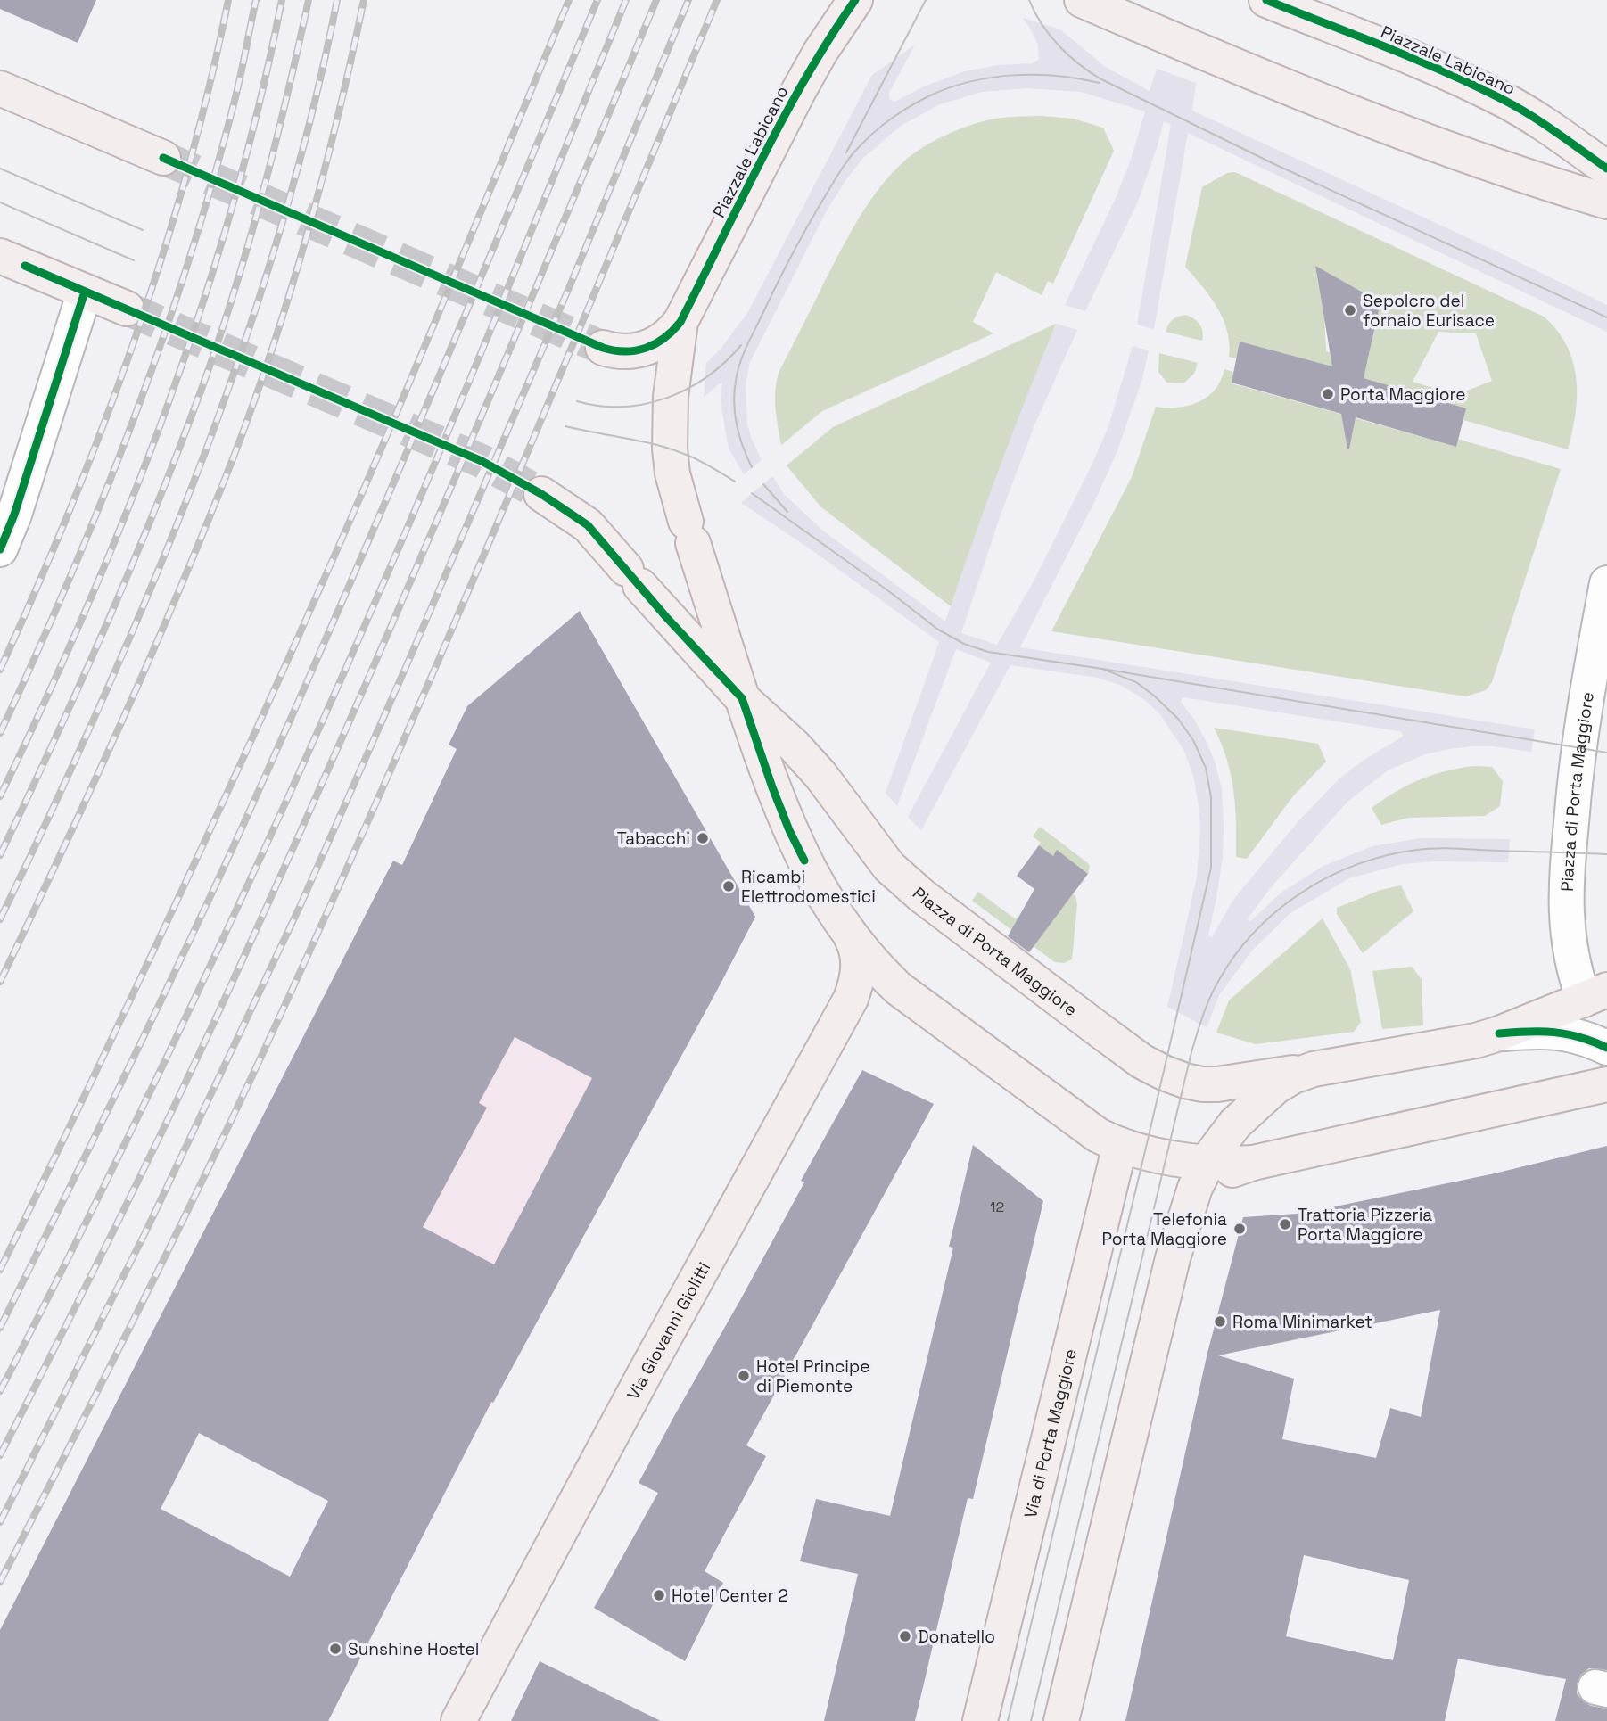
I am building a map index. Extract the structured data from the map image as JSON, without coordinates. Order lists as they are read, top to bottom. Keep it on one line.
{"streets":{"main road":["Piazzale Labicano","Piazza di Porta Maggiore","Via Giovanni Giolitti","Via di Porta Maggiore"]},"crossings":[["Piazzale Labicano","Piazza di Porta Maggiore"]],"places":["Sepolcro del fornaio Eurisace","Porta Maggiore","Tabacchi","Ricambi Elettrodomestici","Trattoria Pizzeria Porta Maggiore","Telefonia Porta Maggiore","Roma Minimarket","Hotel Principe di Piemonte","Hotel Center 2","Donatello","Sunshine Hostel"],"house_numbers":["12"]}
